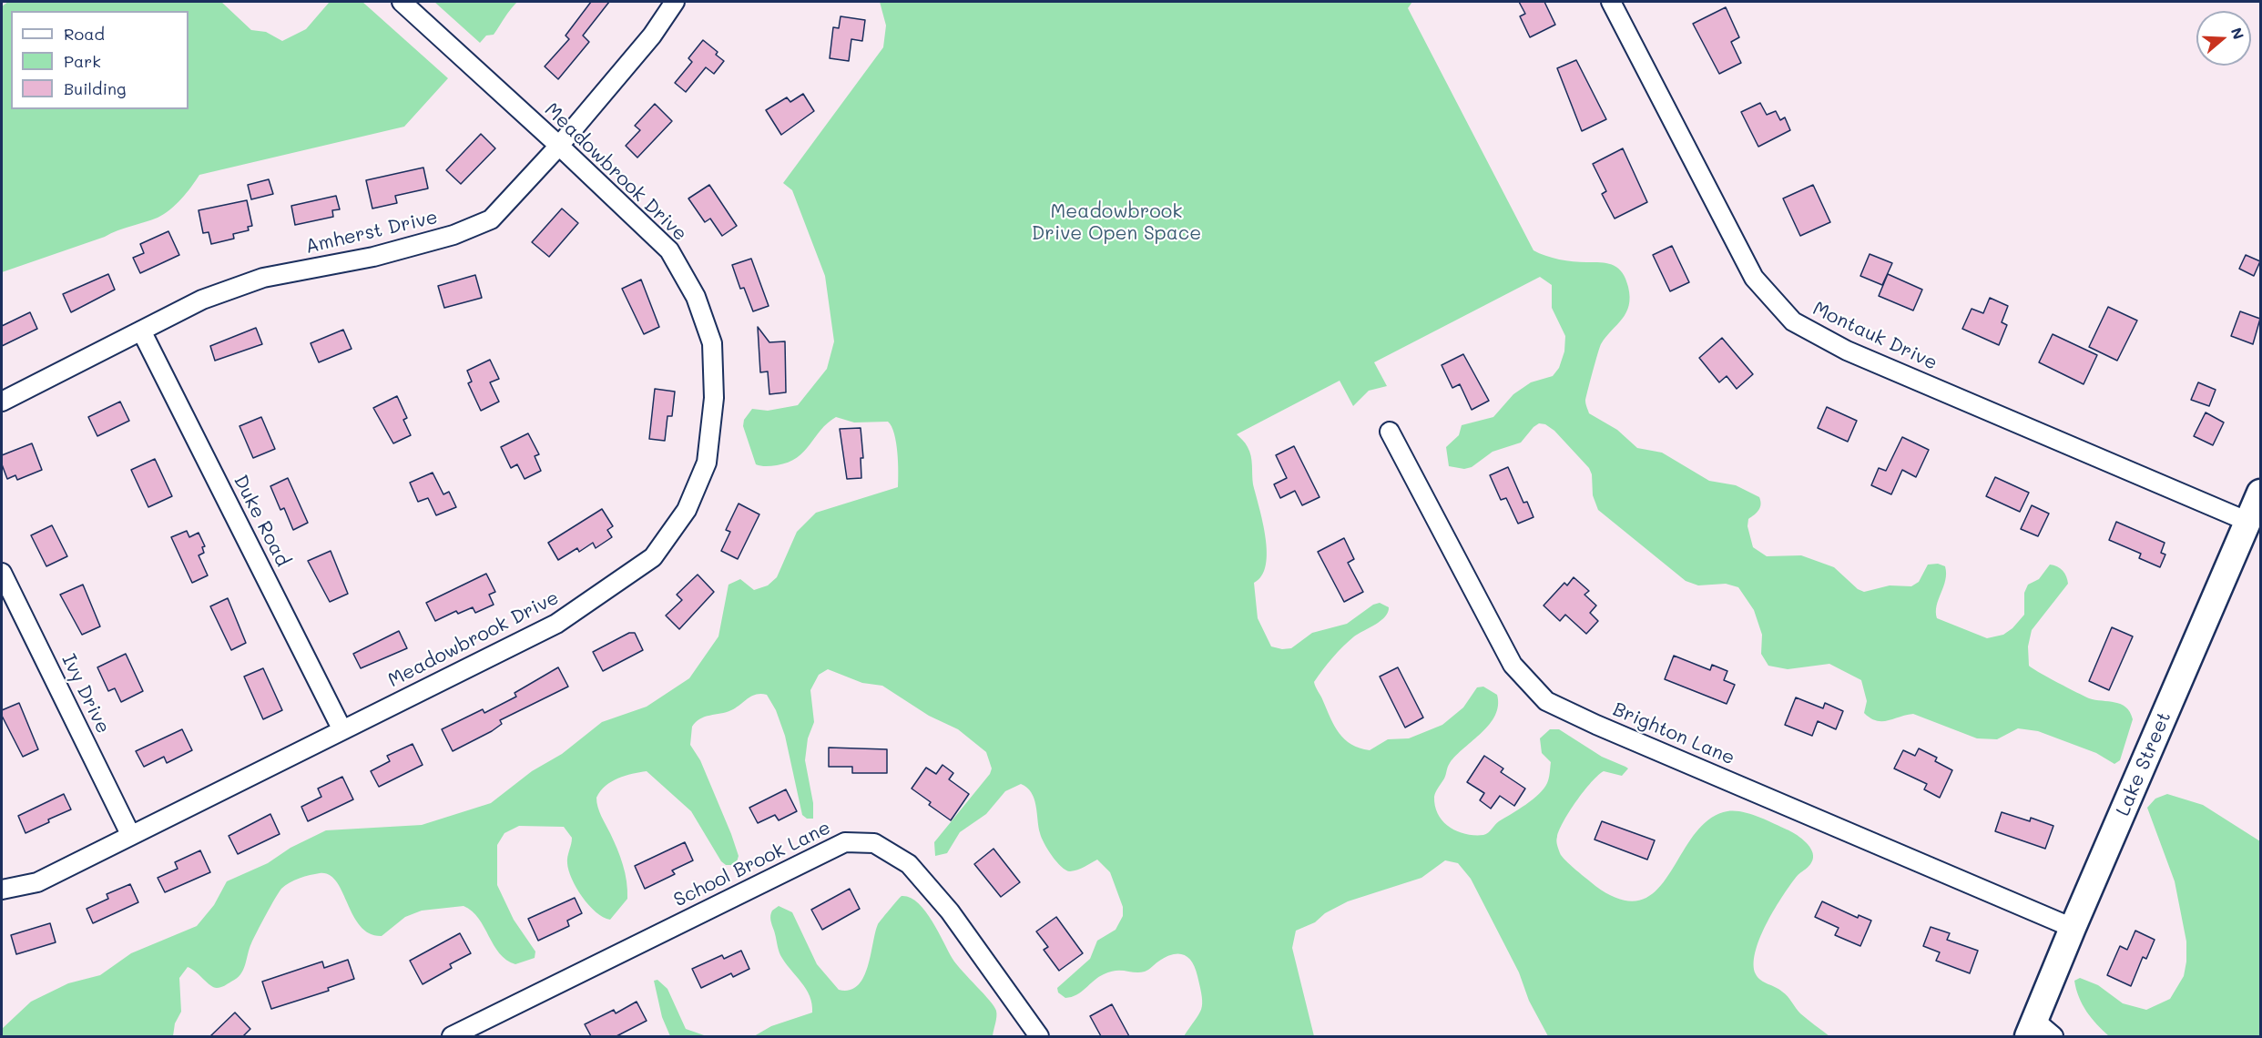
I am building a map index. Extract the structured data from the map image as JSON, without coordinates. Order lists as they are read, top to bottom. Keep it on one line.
{"streets":{"street":["Meadowbrook Drive","Amherst Drive","Montauk Drive","Duke Road","Ivy Drive","Brighton Lane","Lake Street","School Brook Lane"]},"crossings":[["Meadowbrook Drive","Amherst Drive"],["Meadowbrook Drive","Duke Road"],["Meadowbrook Drive","Ivy Drive"],["Amherst Drive","Duke Road"],["Montauk Drive","Lake Street"],["Brighton Lane","Lake Street"]],"parks":["Meadowbrook Drive Open Space"],"legend":["Road","Park","Building"],"north":"right"}
